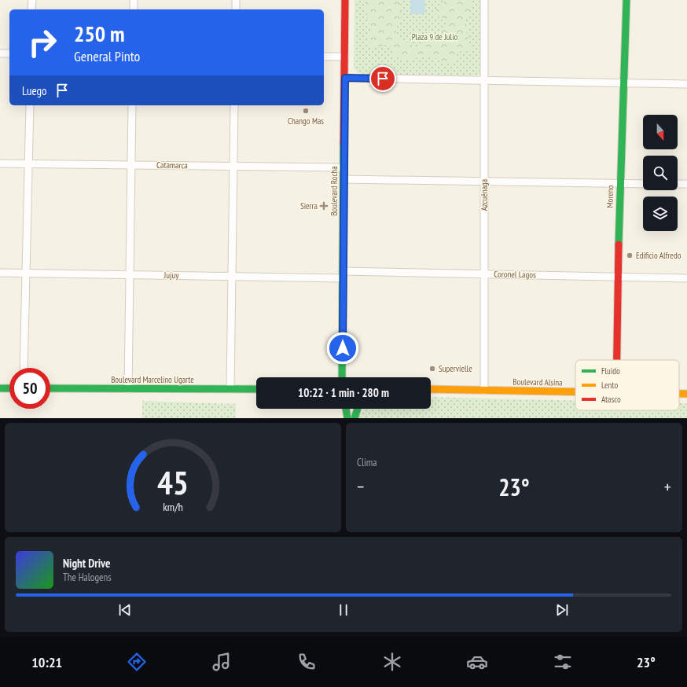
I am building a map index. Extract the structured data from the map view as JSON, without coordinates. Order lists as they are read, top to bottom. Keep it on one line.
{"streets":{"main road":["Boulevard Rocha","Moreno","Boulevard Marcelino Ugarte","Boulevard Alsina"],"street":["Catamarca","Azcuénaga","Coronel Lagos","Jujuy"]},"crossings":[["Catamarca","Boulevard Rocha"],["Boulevard Rocha","Coronel Lagos"],["Boulevard Rocha","Jujuy"],["Azcuénaga","Coronel Lagos"],["Azcuénaga","Boulevard Alsina"],["Moreno","Coronel Lagos"],["Coronel Lagos","Jujuy"]],"parks":["Plaza 9 de Julio"],"places":{"other":["Chango Mas","Edificio Alfredo","Supervielle"],"health":["Sierra"]},"legend":["Fluido","Lento","Atasco"],"north":"bottom","page":{"turn":["250 m","General Pinto"],"then":"Luego","limit":"50","trip":"10:22 · 1 min · 280 m","tile":"Clima","heat":["−","23°","+"],"song":["Night Drive","The Halogens"],"tabs":["10:21","23°"],"gauge":["45","km/h"]}}
